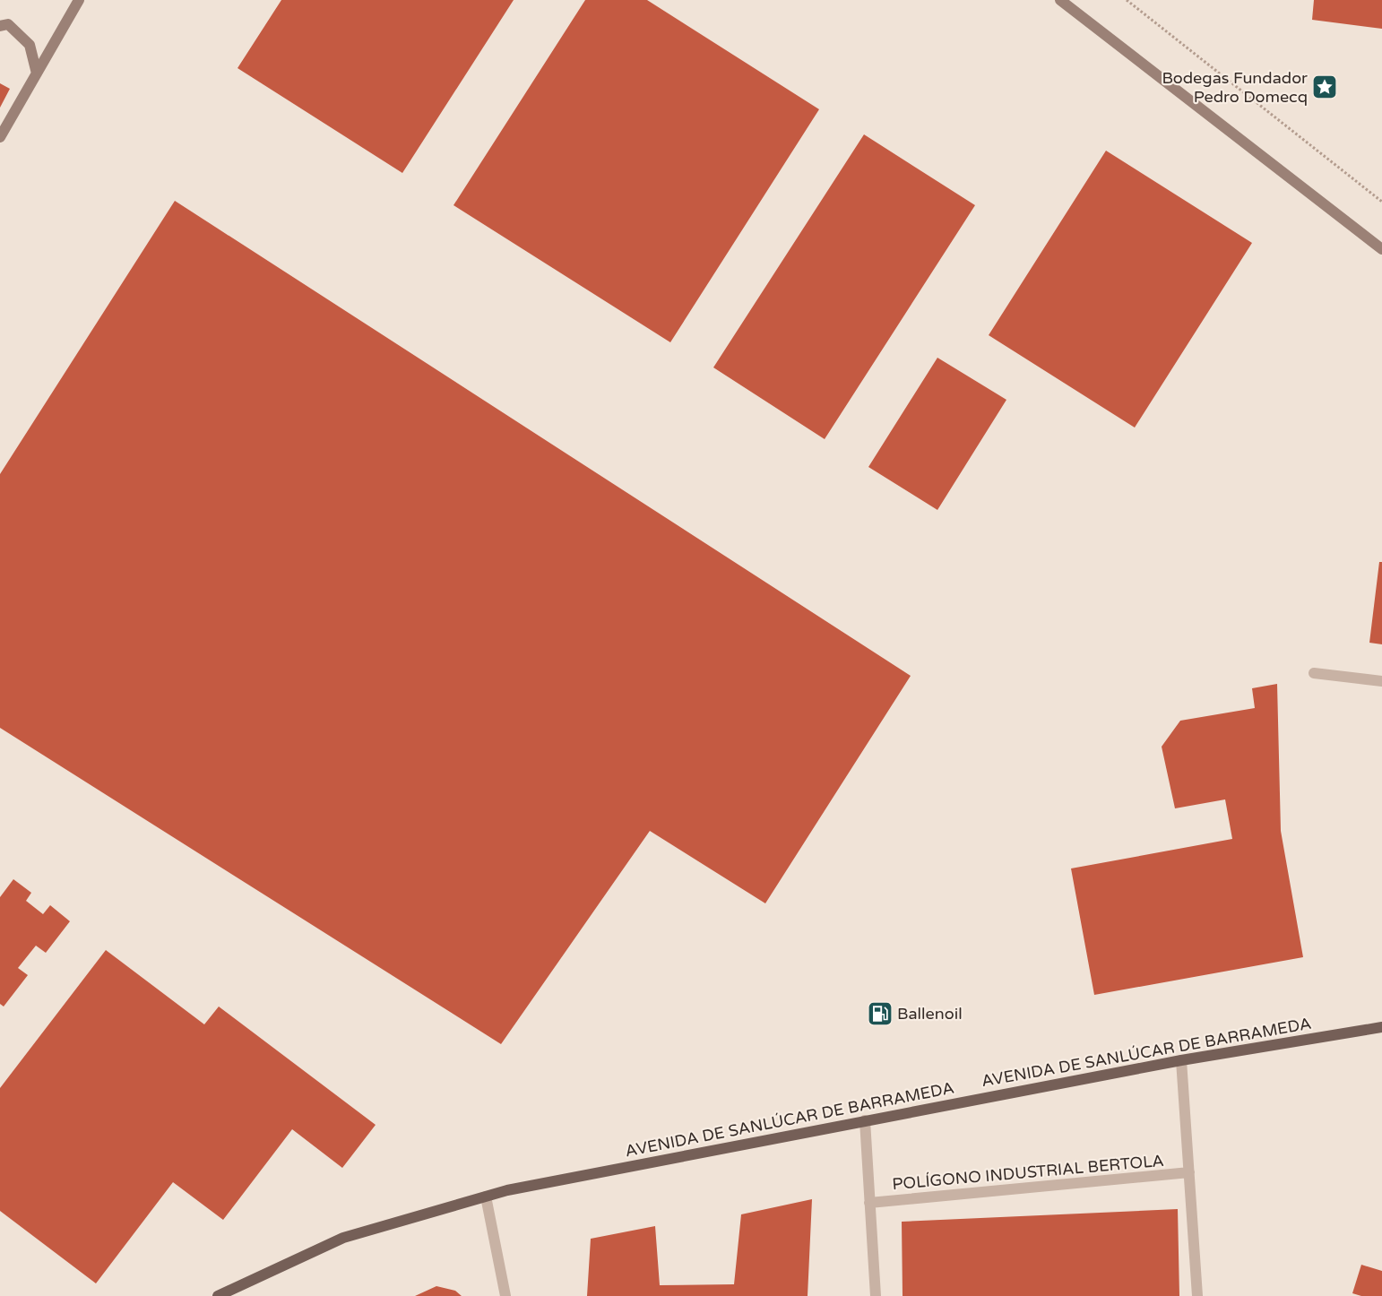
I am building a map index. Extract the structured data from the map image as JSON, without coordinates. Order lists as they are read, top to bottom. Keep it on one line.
{"streets":{"main road":["AVENIDA DE SANLÚCAR DE BARRAMEDA"],"street":["POLÍGONO INDUSTRIAL BERTOLA"]},"crossings":[["AVENIDA DE SANLÚCAR DE BARRAMEDA","POLÍGONO INDUSTRIAL BERTOLA"]],"places":{"place":["Bodegas Fundador Pedro Domecq"],"fuel station":["Ballenoil"]}}
